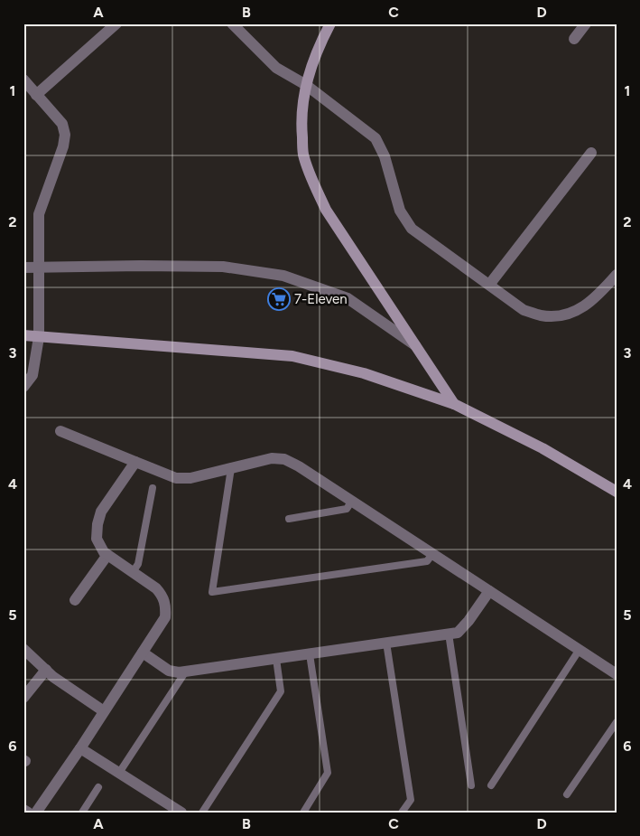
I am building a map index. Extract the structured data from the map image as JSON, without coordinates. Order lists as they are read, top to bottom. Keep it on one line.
{"places":{"supermarket":["7-Eleven"]},"grid":{"columns":["A","B","C","D"],"rows":["1","2","3","4","5","6"]}}
